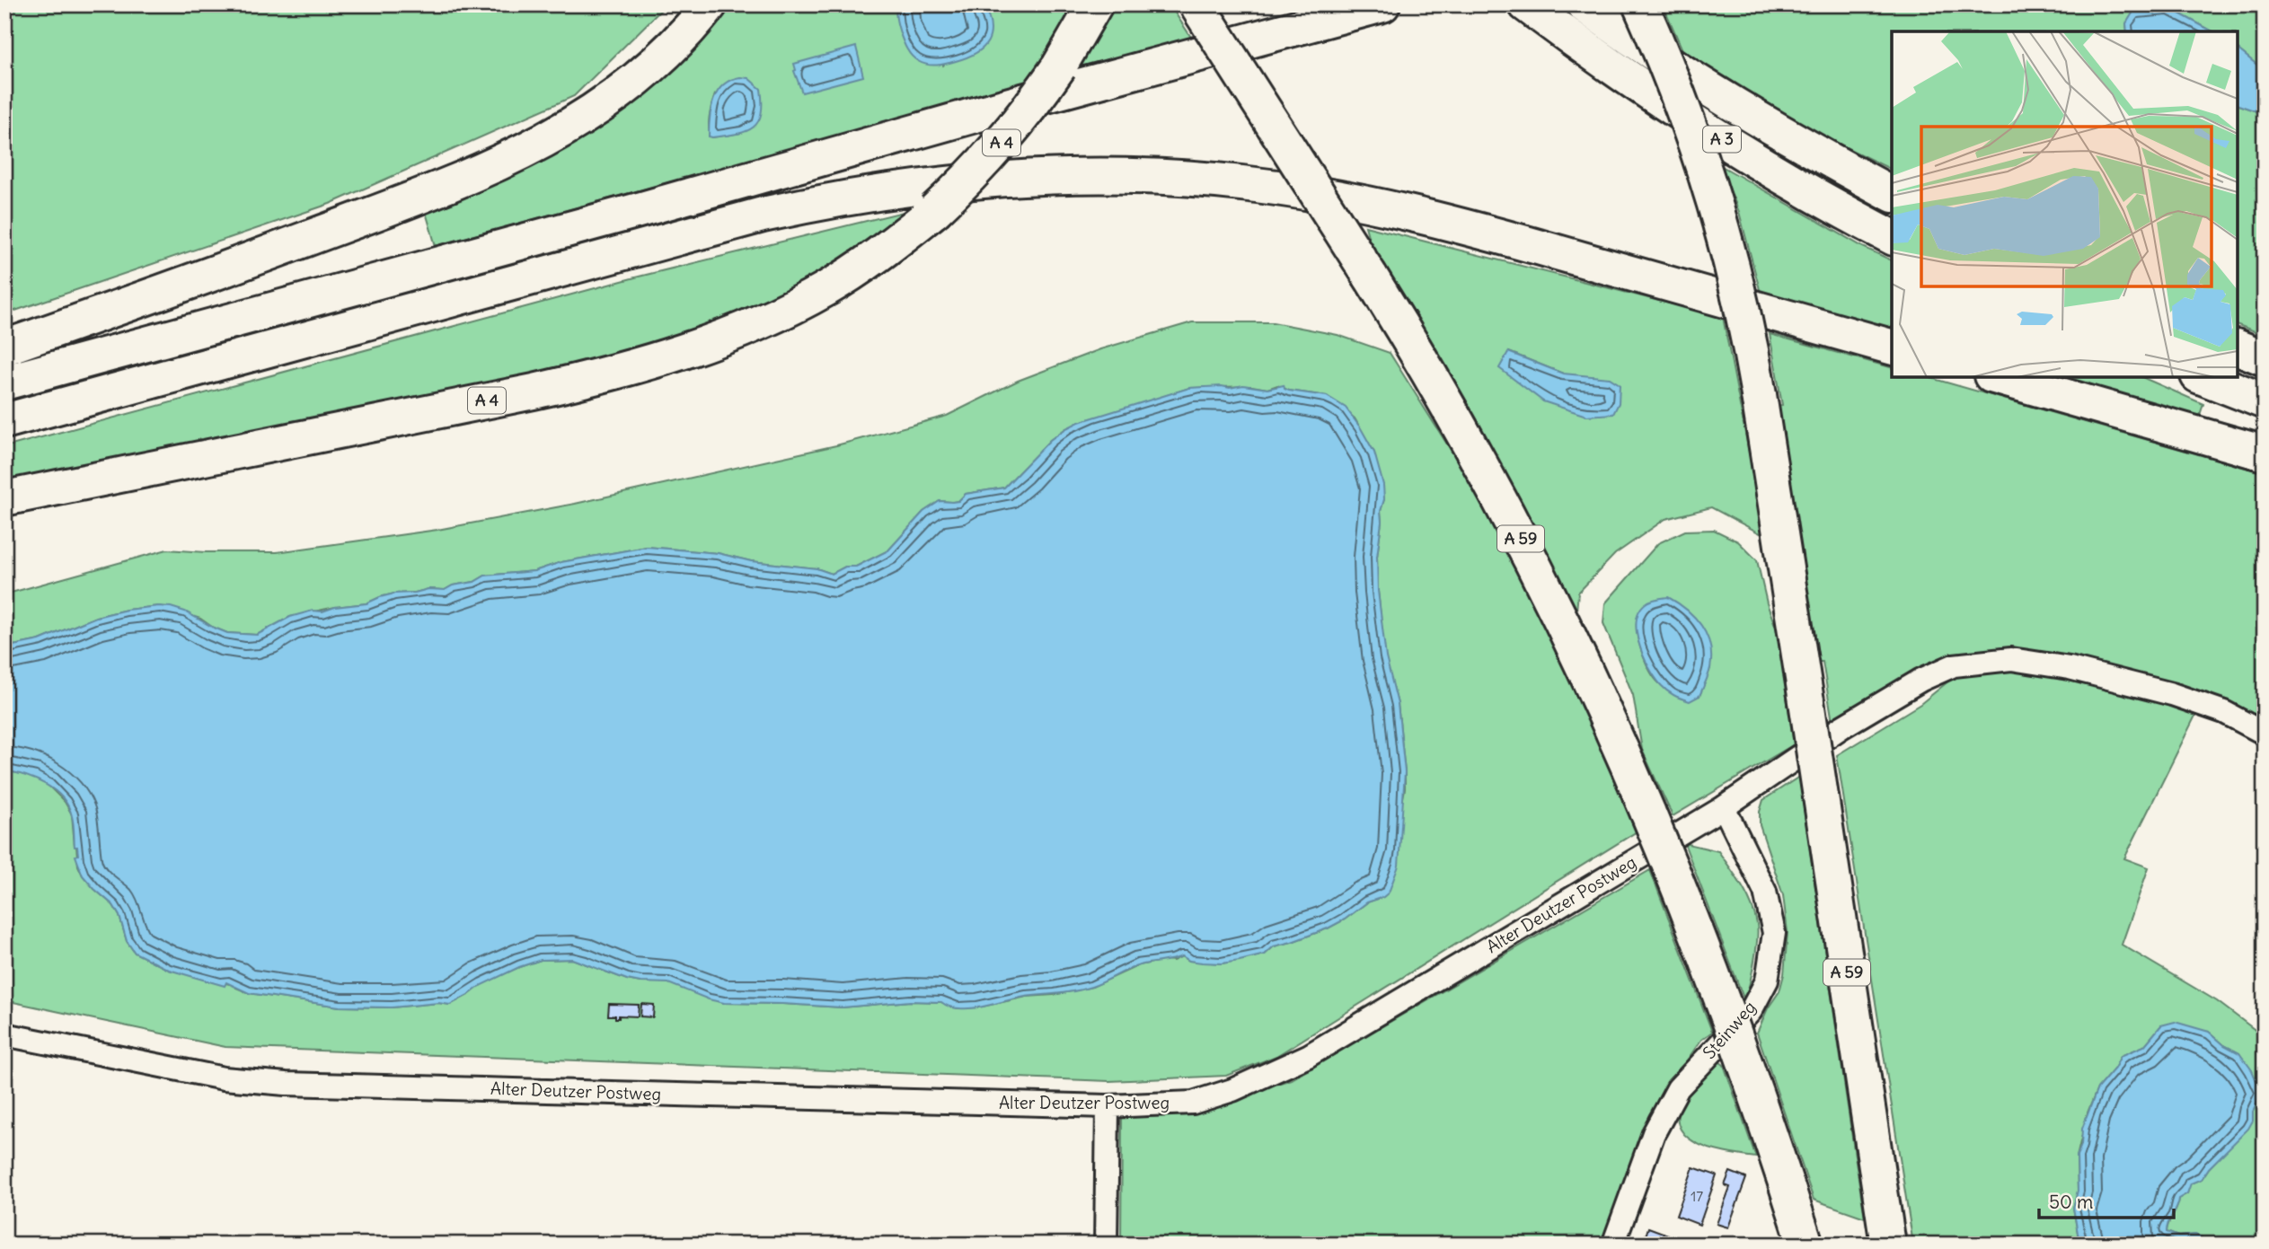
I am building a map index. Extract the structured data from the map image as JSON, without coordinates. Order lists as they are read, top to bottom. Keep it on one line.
{"streets":{"highway":["A 3","A 4","A 59"],"street":["Alter Deutzer Postweg","Steinweg"]},"crossings":[["Alter Deutzer Postweg","Steinweg"]],"house_numbers":["17"],"scale_bar":"50 m"}
